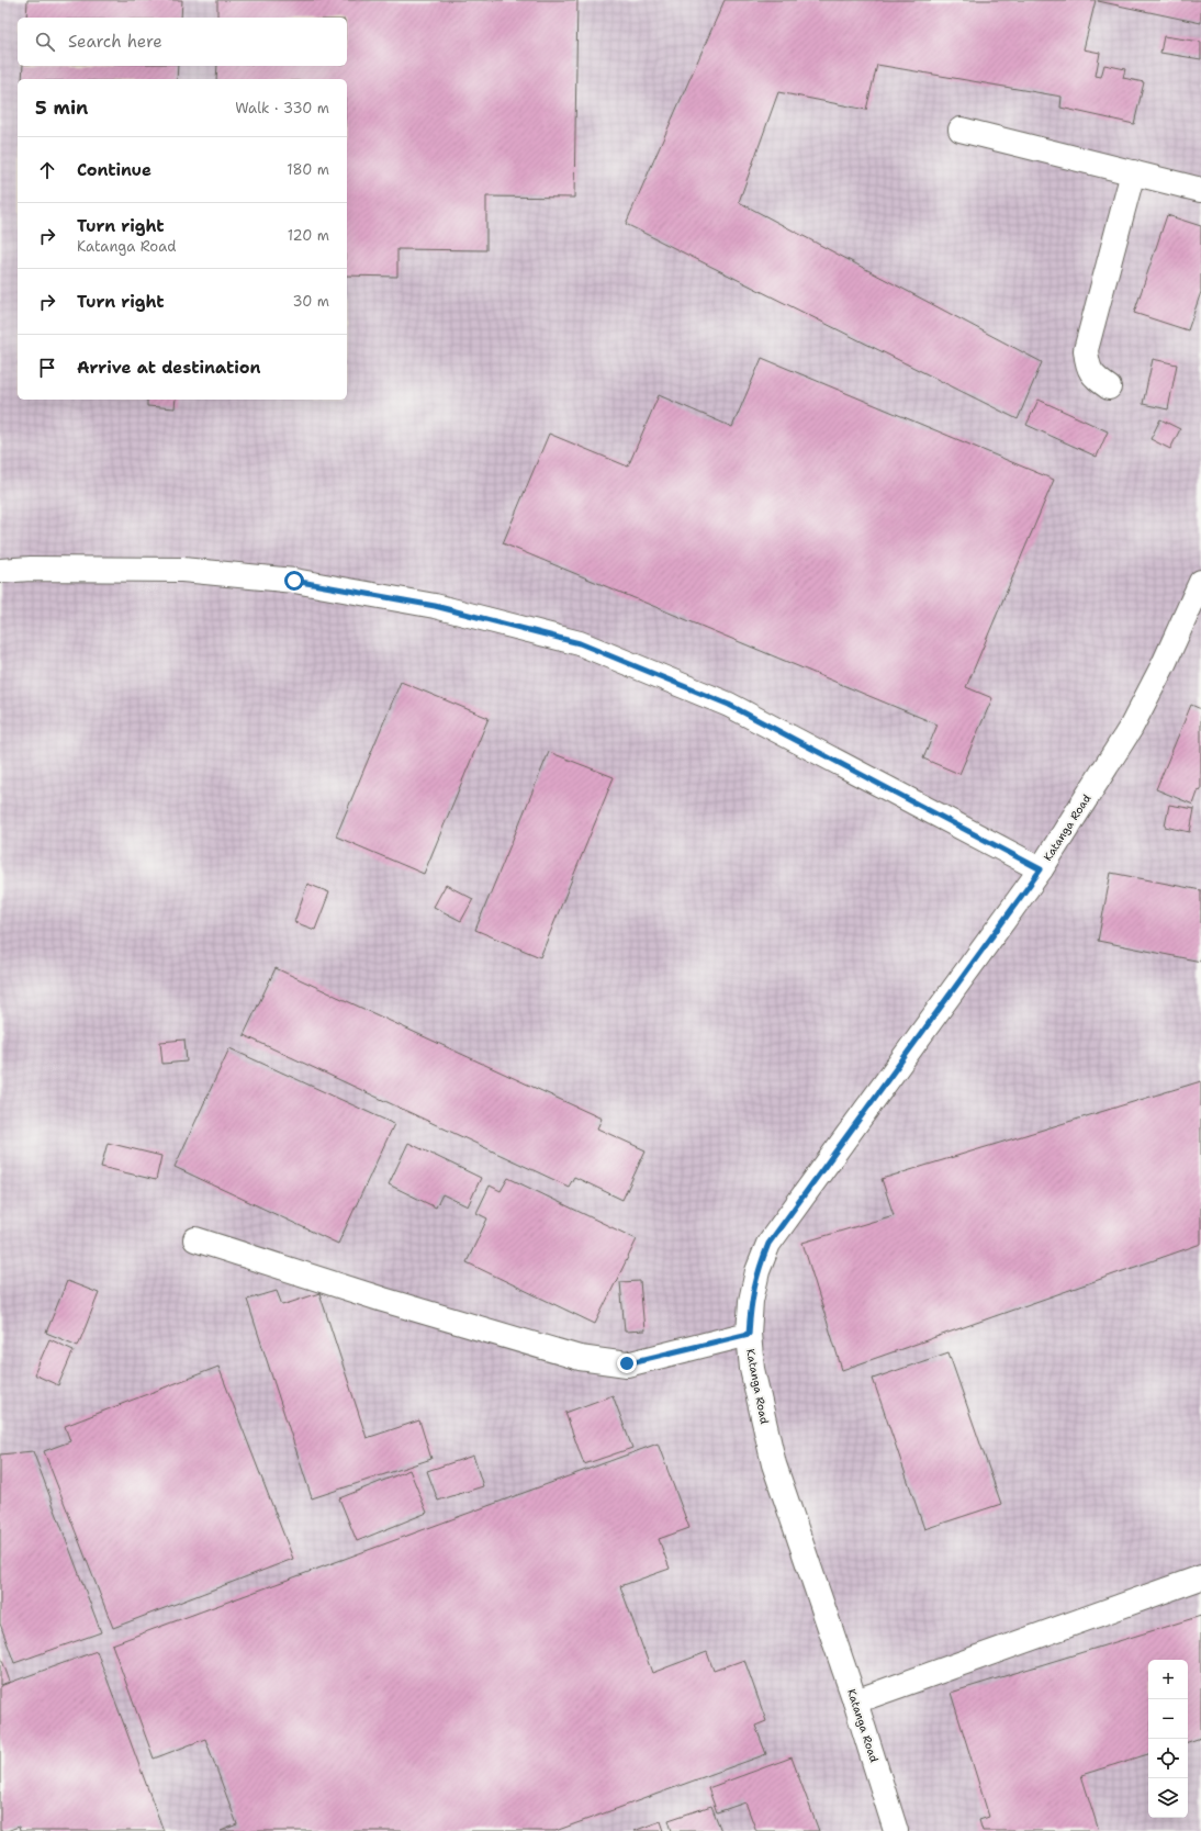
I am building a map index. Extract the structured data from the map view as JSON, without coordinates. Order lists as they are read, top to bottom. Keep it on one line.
{"streets":{"street":["Katanga Road"]},"page":{"search":"Search here","heading":["5 min","Walk · 330 m"],"list":[["Continue","180 m"],["Turn right","Katanga Road","120 m"],["Turn right","30 m"],"Arrive at destination"],"map_buttons":["+","−"]}}
